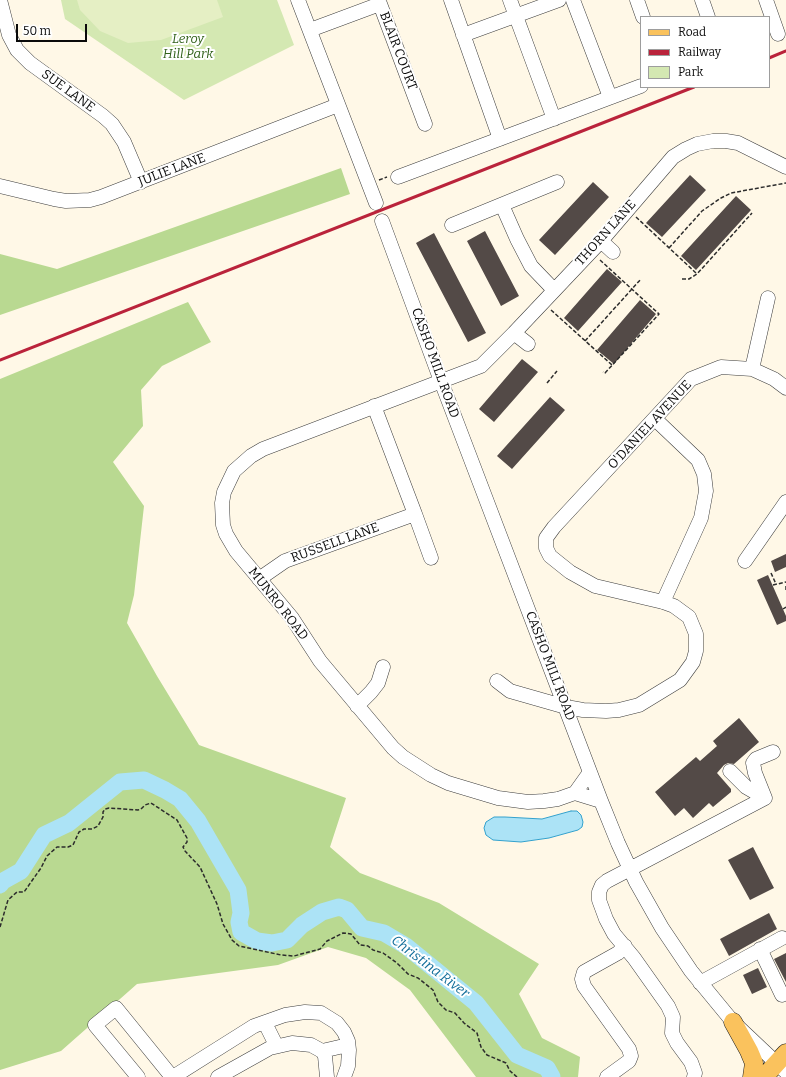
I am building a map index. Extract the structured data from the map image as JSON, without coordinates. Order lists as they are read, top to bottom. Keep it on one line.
{"streets":{"street":["BLAIR COURT","SUE LANE","JULIE LANE","THORN LANE","CASHO MILL ROAD","O'DANIEL AVENUE","RUSSELL LANE","MUNRO ROAD"]},"crossings":[["SUE LANE","JULIE LANE"],["THORN LANE","CASHO MILL ROAD"],["THORN LANE","MUNRO ROAD"],["CASHO MILL ROAD","MUNRO ROAD"],["RUSSELL LANE","MUNRO ROAD"]],"water":["Christina River"],"parks":["Leroy Hill Park"],"legend":["Road","Railway","Park"],"scale_bar":"50 m"}
